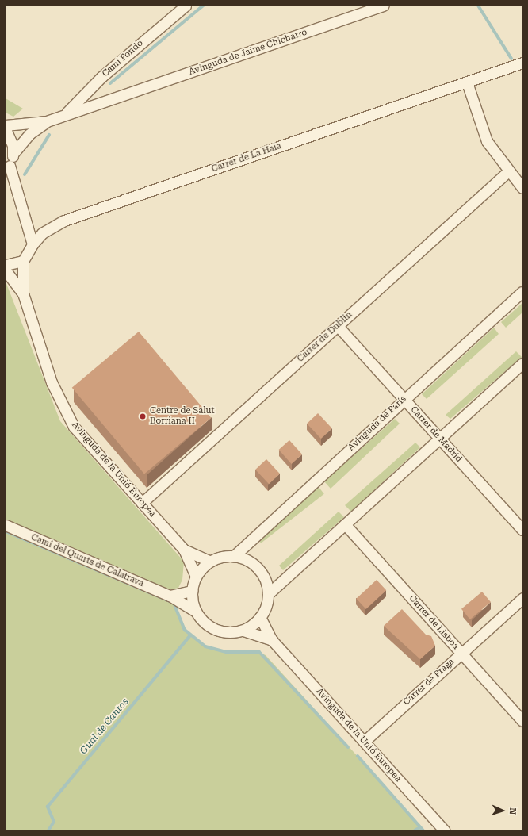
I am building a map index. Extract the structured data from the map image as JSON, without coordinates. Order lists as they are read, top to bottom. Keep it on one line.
{"streets":{"street":["Avinguda de Jaime Chicharro","Camí Fondo","Carrer de La Haia","Carrer de Dublín","Avinguda de París","Carrer de Madrid","Avinguda de la Unió Europea","Camí del Quarts de Calatrava","Carrer de Lisboa","Carrer de Praga"]},"crossings":[["Avinguda de Jaime Chicharro","Camí Fondo"],["Carrer de La Haia","Avinguda de la Unió Europea"],["Carrer de Dublín","Carrer de Madrid"],["Carrer de Dublín","Avinguda de la Unió Europea"],["Avinguda de París","Carrer de Madrid"],["Avinguda de París","Avinguda de la Unió Europea"],["Avinguda de París","Camí del Quarts de Calatrava"],["Avinguda de la Unió Europea","Camí del Quarts de Calatrava"],["Avinguda de la Unió Europea","Carrer de Praga"],["Carrer de Lisboa","Carrer de Praga"]],"water":["Gual de Cantos"],"places":["Centre de Salut Borriana II"],"north":"right"}
